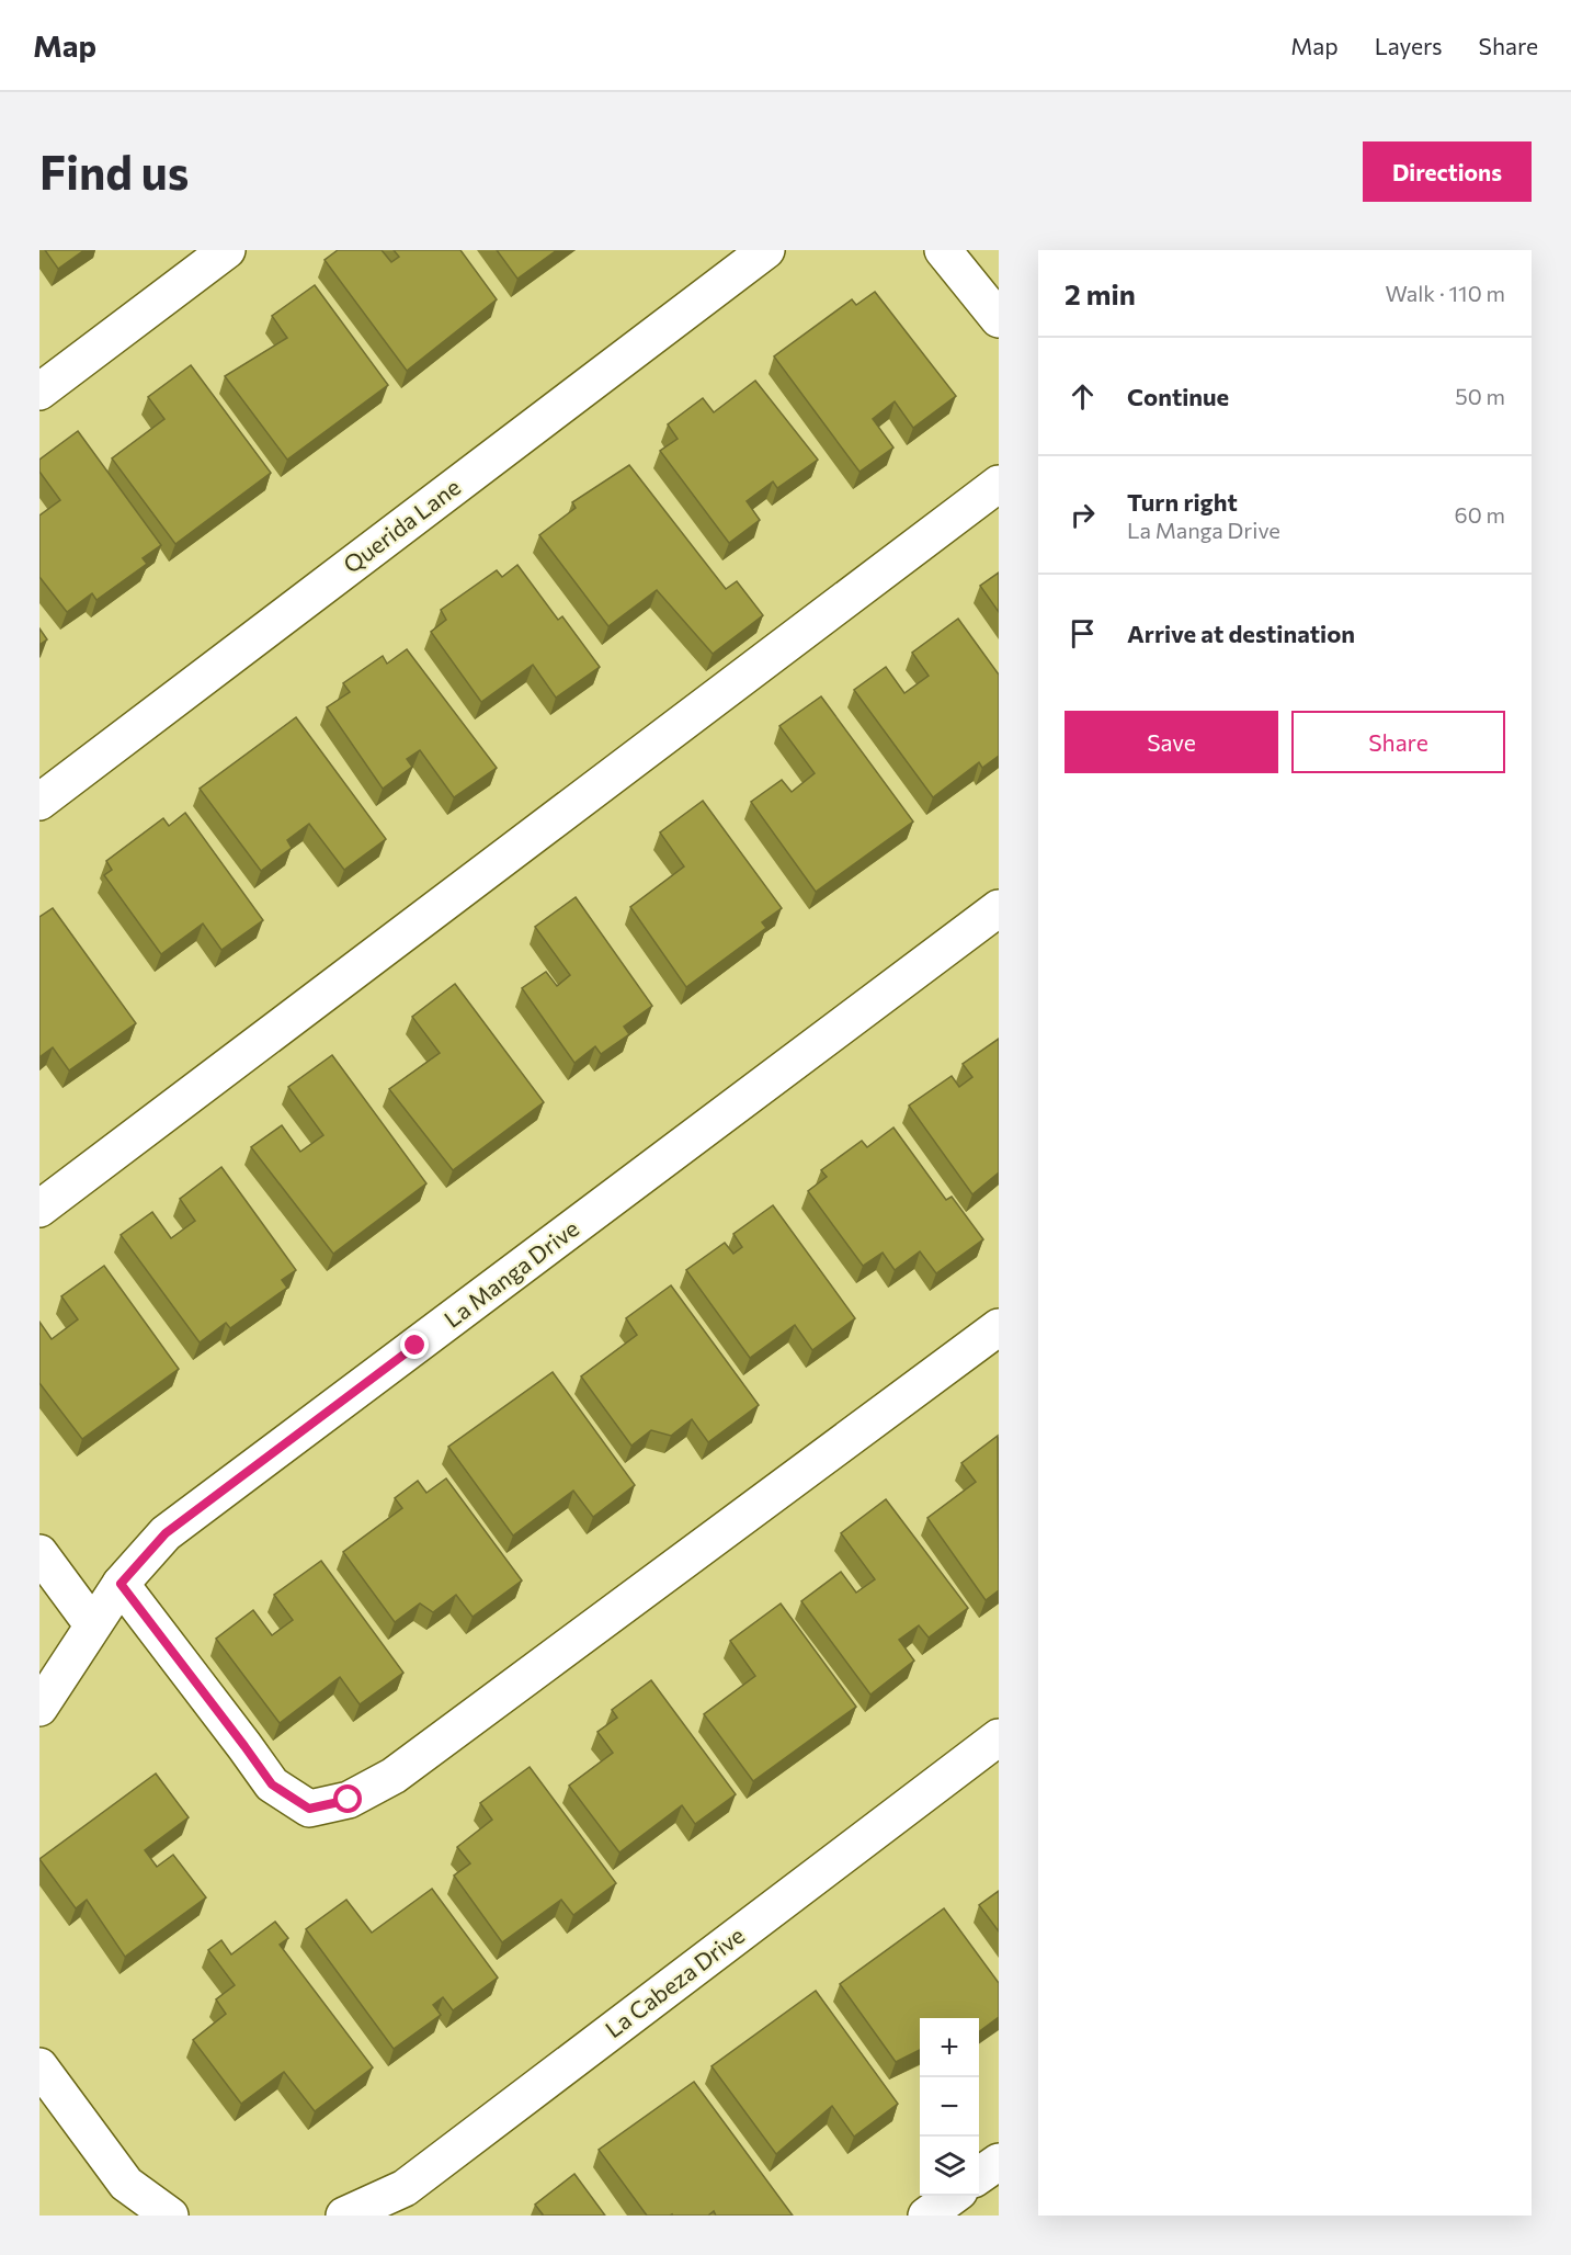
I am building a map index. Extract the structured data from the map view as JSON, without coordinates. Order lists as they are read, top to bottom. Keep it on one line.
{"streets":{"street":["Querida Lane","La Manga Drive","La Cabeza Drive"]},"page":{"header":"Map","nav":["Map","Layers","Share"],"buttons":["Directions",["Save","Share"]],"title":"Find us","heading":["2 min","Walk · 110 m"],"list":[["Continue","50 m"],["Turn right","La Manga Drive","60 m"],"Arrive at destination"],"map_buttons":["+","−"]}}
